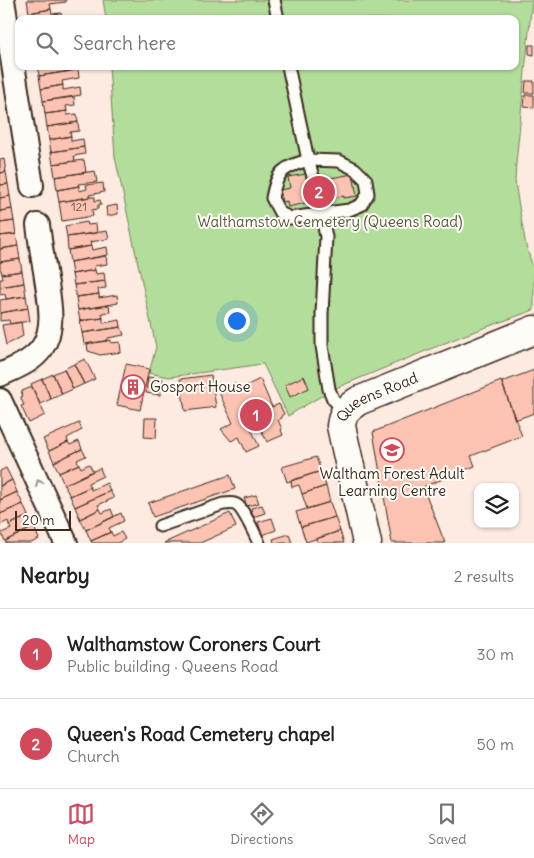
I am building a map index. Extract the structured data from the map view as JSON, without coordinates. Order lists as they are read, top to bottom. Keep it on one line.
{"streets":{"street":["Queens Road"]},"parks":["Walthamstow Cemetery (Queens Road)"],"places":{"building":["Gosport House"],"school or university":["Waltham Forest Adult Learning Centre"]},"house_numbers":["121"],"scale_bar":"20 m","page":{"search":"Search here","pins":["2","1"],"scale":"20 m","heading":["Nearby","2 results"],"list":[{"mark":"1","name":"Walthamstow Coroners Court","note":"Public building · Queens Road","value":"30 m"},{"mark":"2","name":"Queen's Road Cemetery chapel","note":"Church","value":"50 m"}],"nav":["Map","Directions","Saved"]}}
